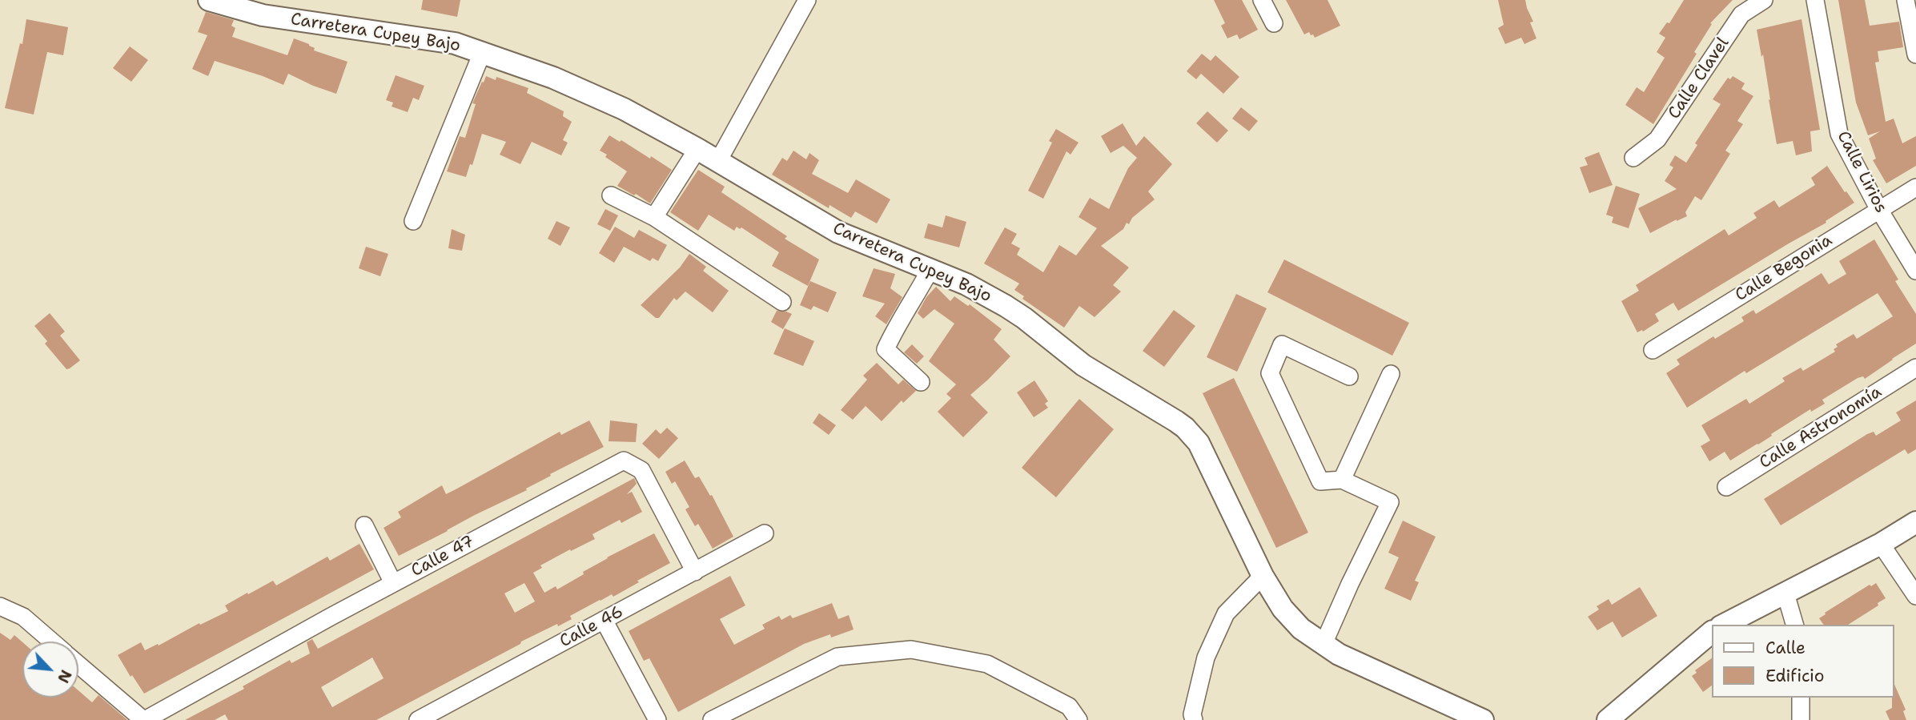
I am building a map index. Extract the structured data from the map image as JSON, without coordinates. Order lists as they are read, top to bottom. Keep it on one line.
{"streets":{"street":["Carretera Cupey Bajo","Calle Clavel","Calle Lirios","Calle Begonia","Calle Astronomía","Calle 47","Calle 46"]},"crossings":[["Calle Lirios","Calle Begonia"],["Calle 47","Calle 46"]],"legend":["Calle","Edificio"],"north":"bottom right"}
